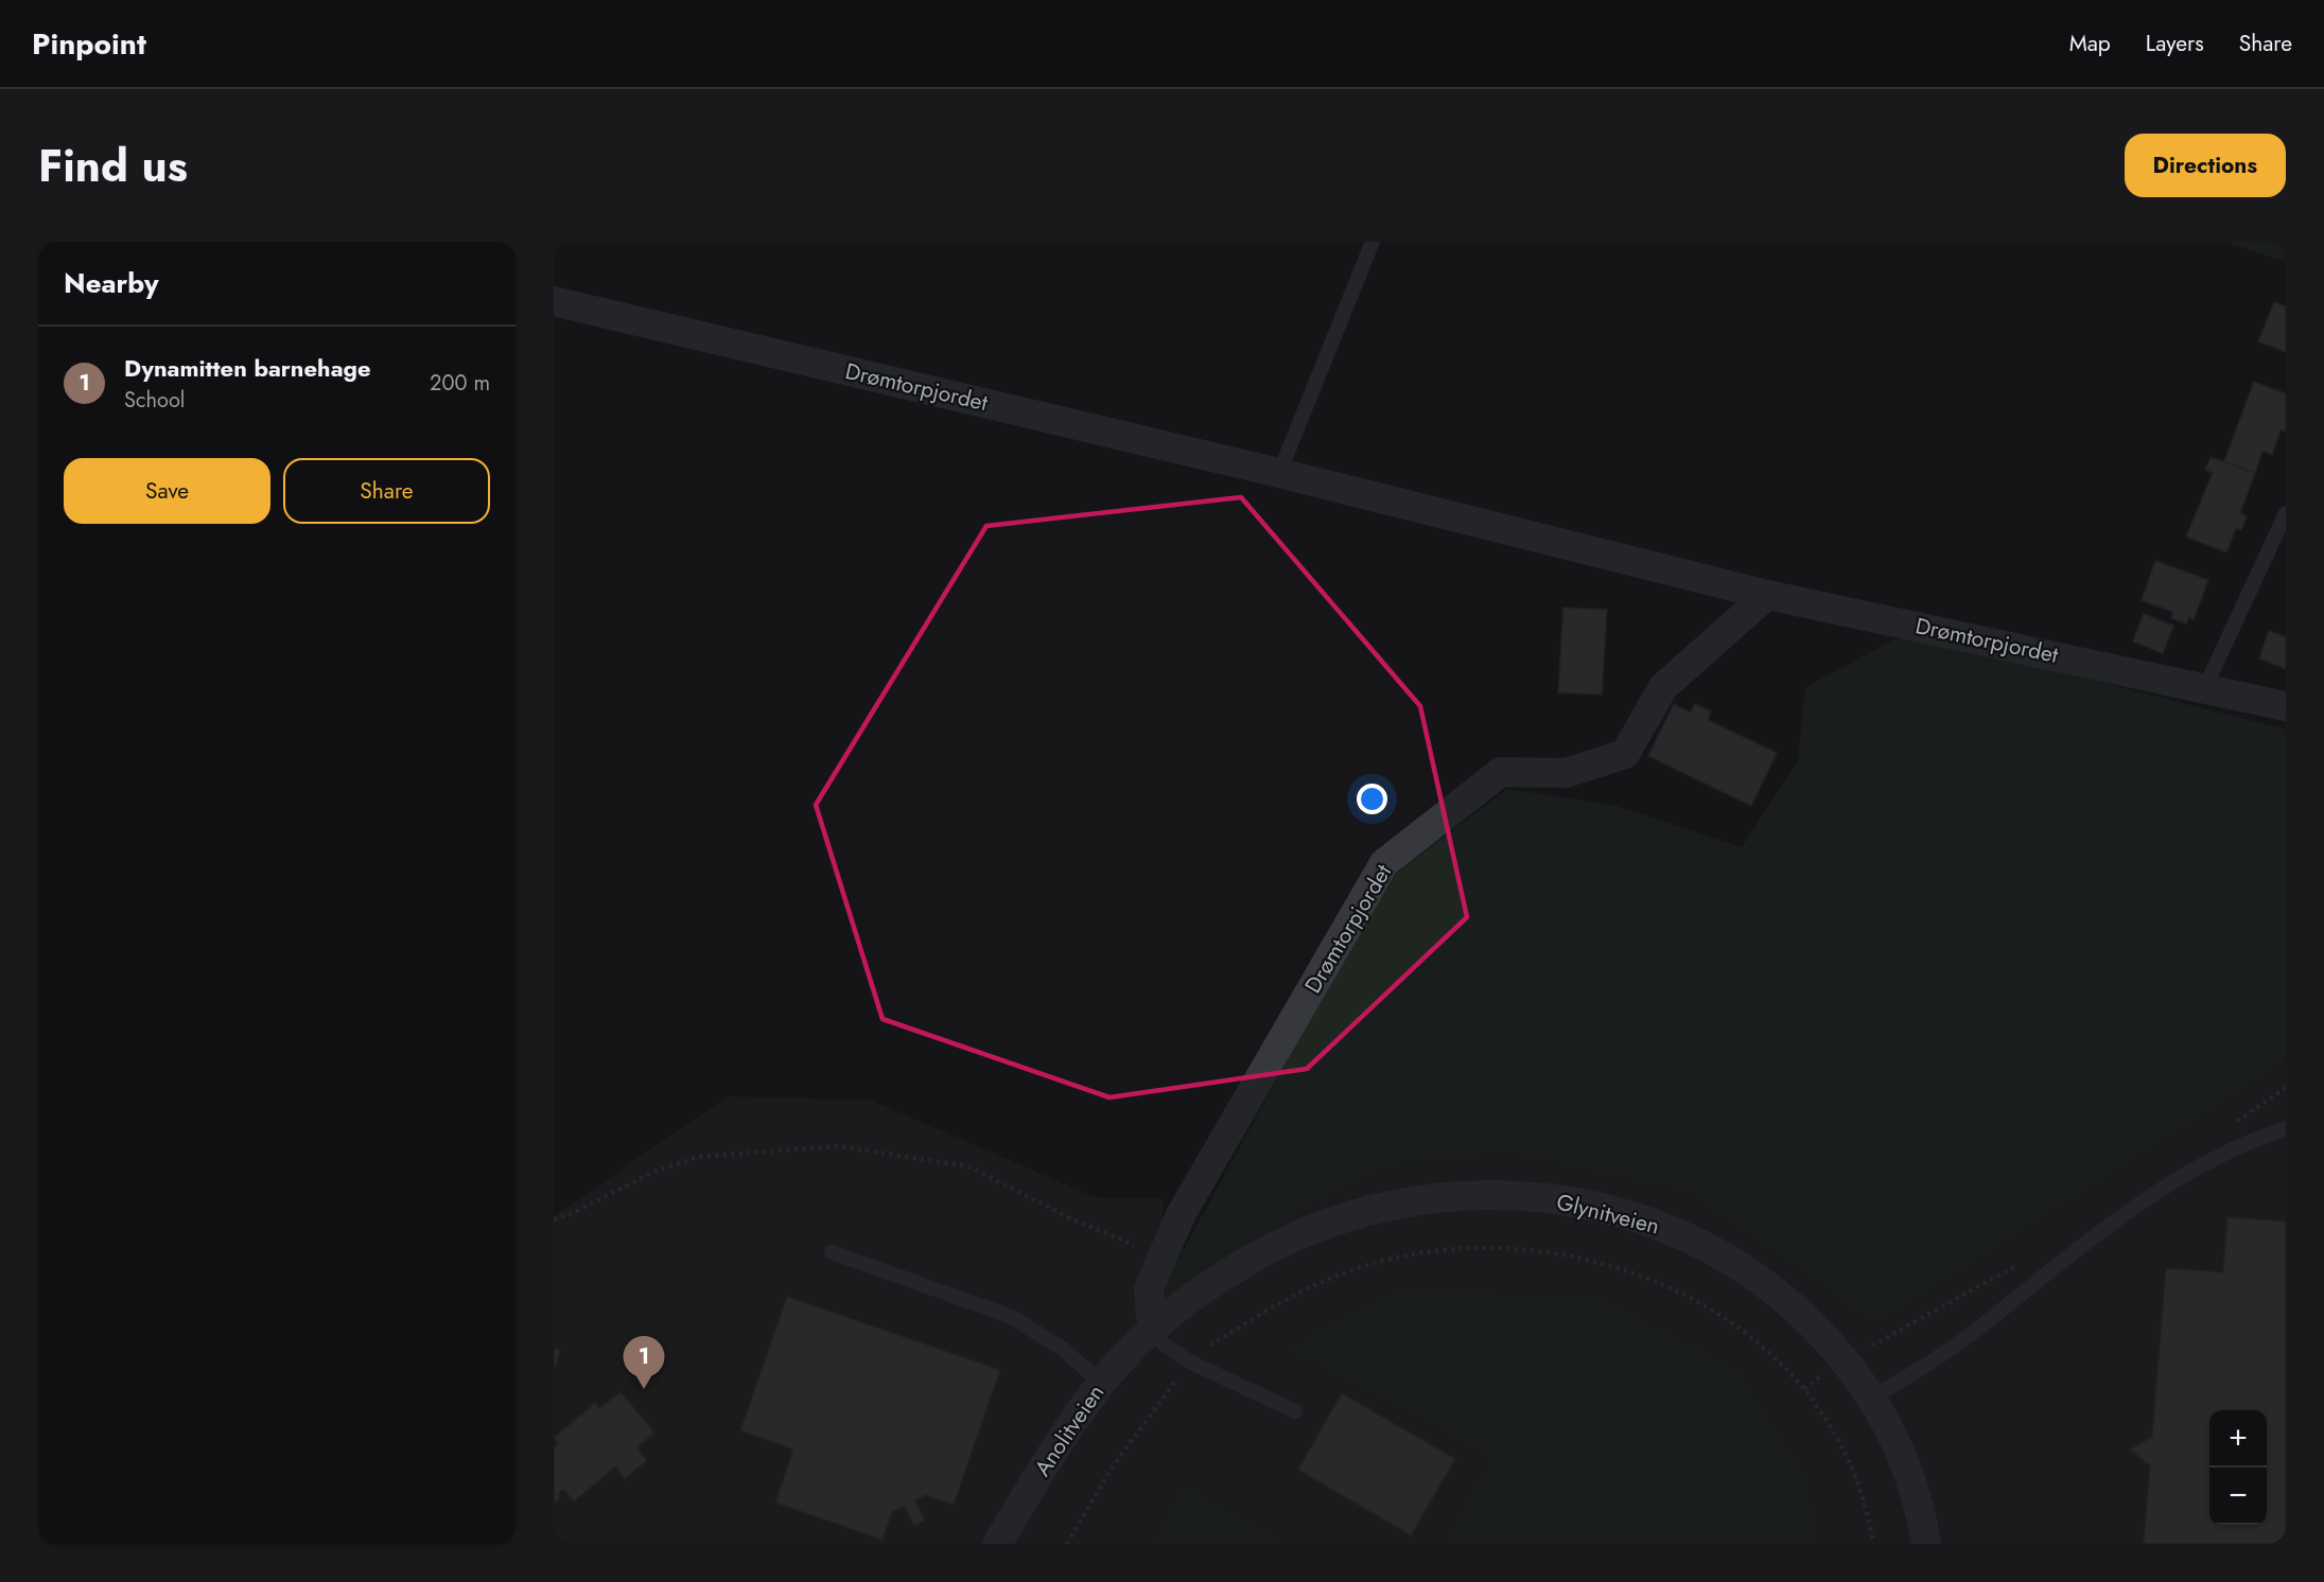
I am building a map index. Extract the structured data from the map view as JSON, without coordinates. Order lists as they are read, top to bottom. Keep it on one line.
{"streets":{"street":["Drømtorpjordet","Glynitveien","Anolitveien"]},"crossings":[["Drømtorpjordet","Glynitveien"],["Drømtorpjordet","Anolitveien"],["Glynitveien","Anolitveien"]],"page":{"header":"Pinpoint","nav":["Map","Layers","Share"],"title":"Find us","buttons":["Directions",["Save","Share"]],"heading":"Nearby","list":[{"mark":"1","name":"Dynamitten barnehage","note":"School","value":"200 m"}],"pins":"1","map_buttons":["+","−"]}}
